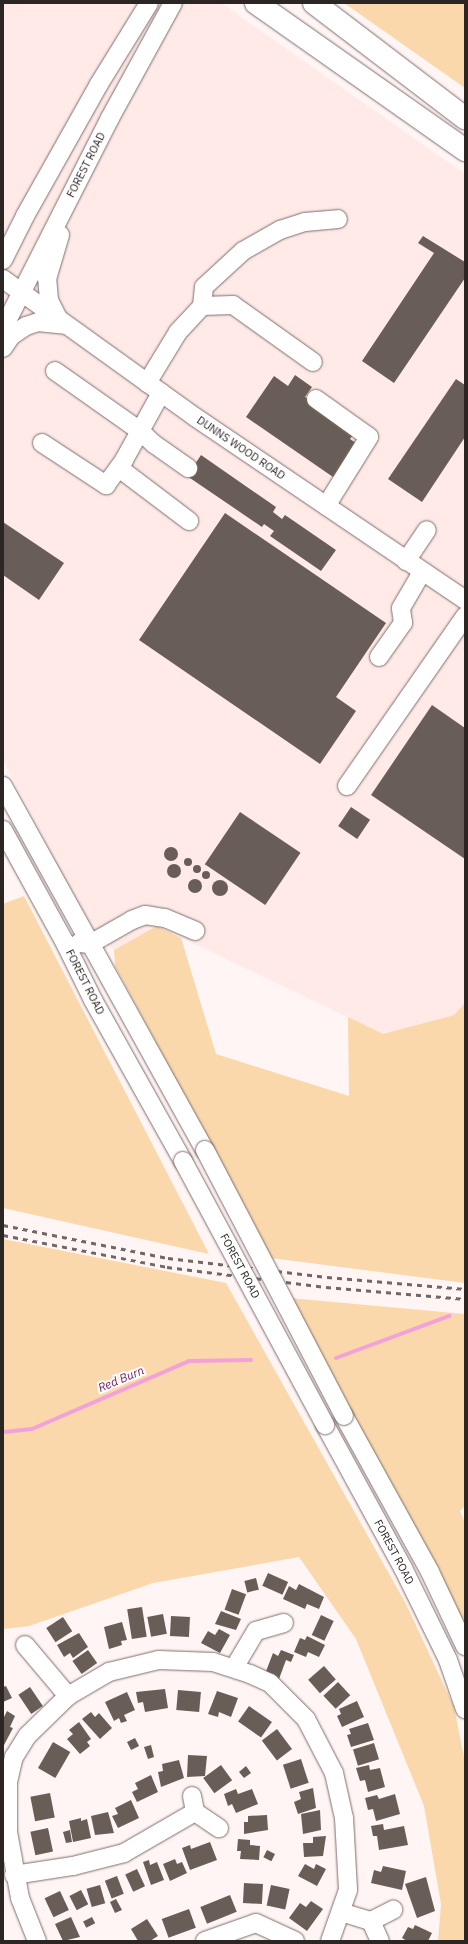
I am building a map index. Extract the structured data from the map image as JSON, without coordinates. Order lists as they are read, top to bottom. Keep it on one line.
{"streets":{"street":["FOREST ROAD","DUNNS WOOD ROAD"]},"crossings":[["FOREST ROAD","DUNNS WOOD ROAD"]],"water":["Red Burn"]}
